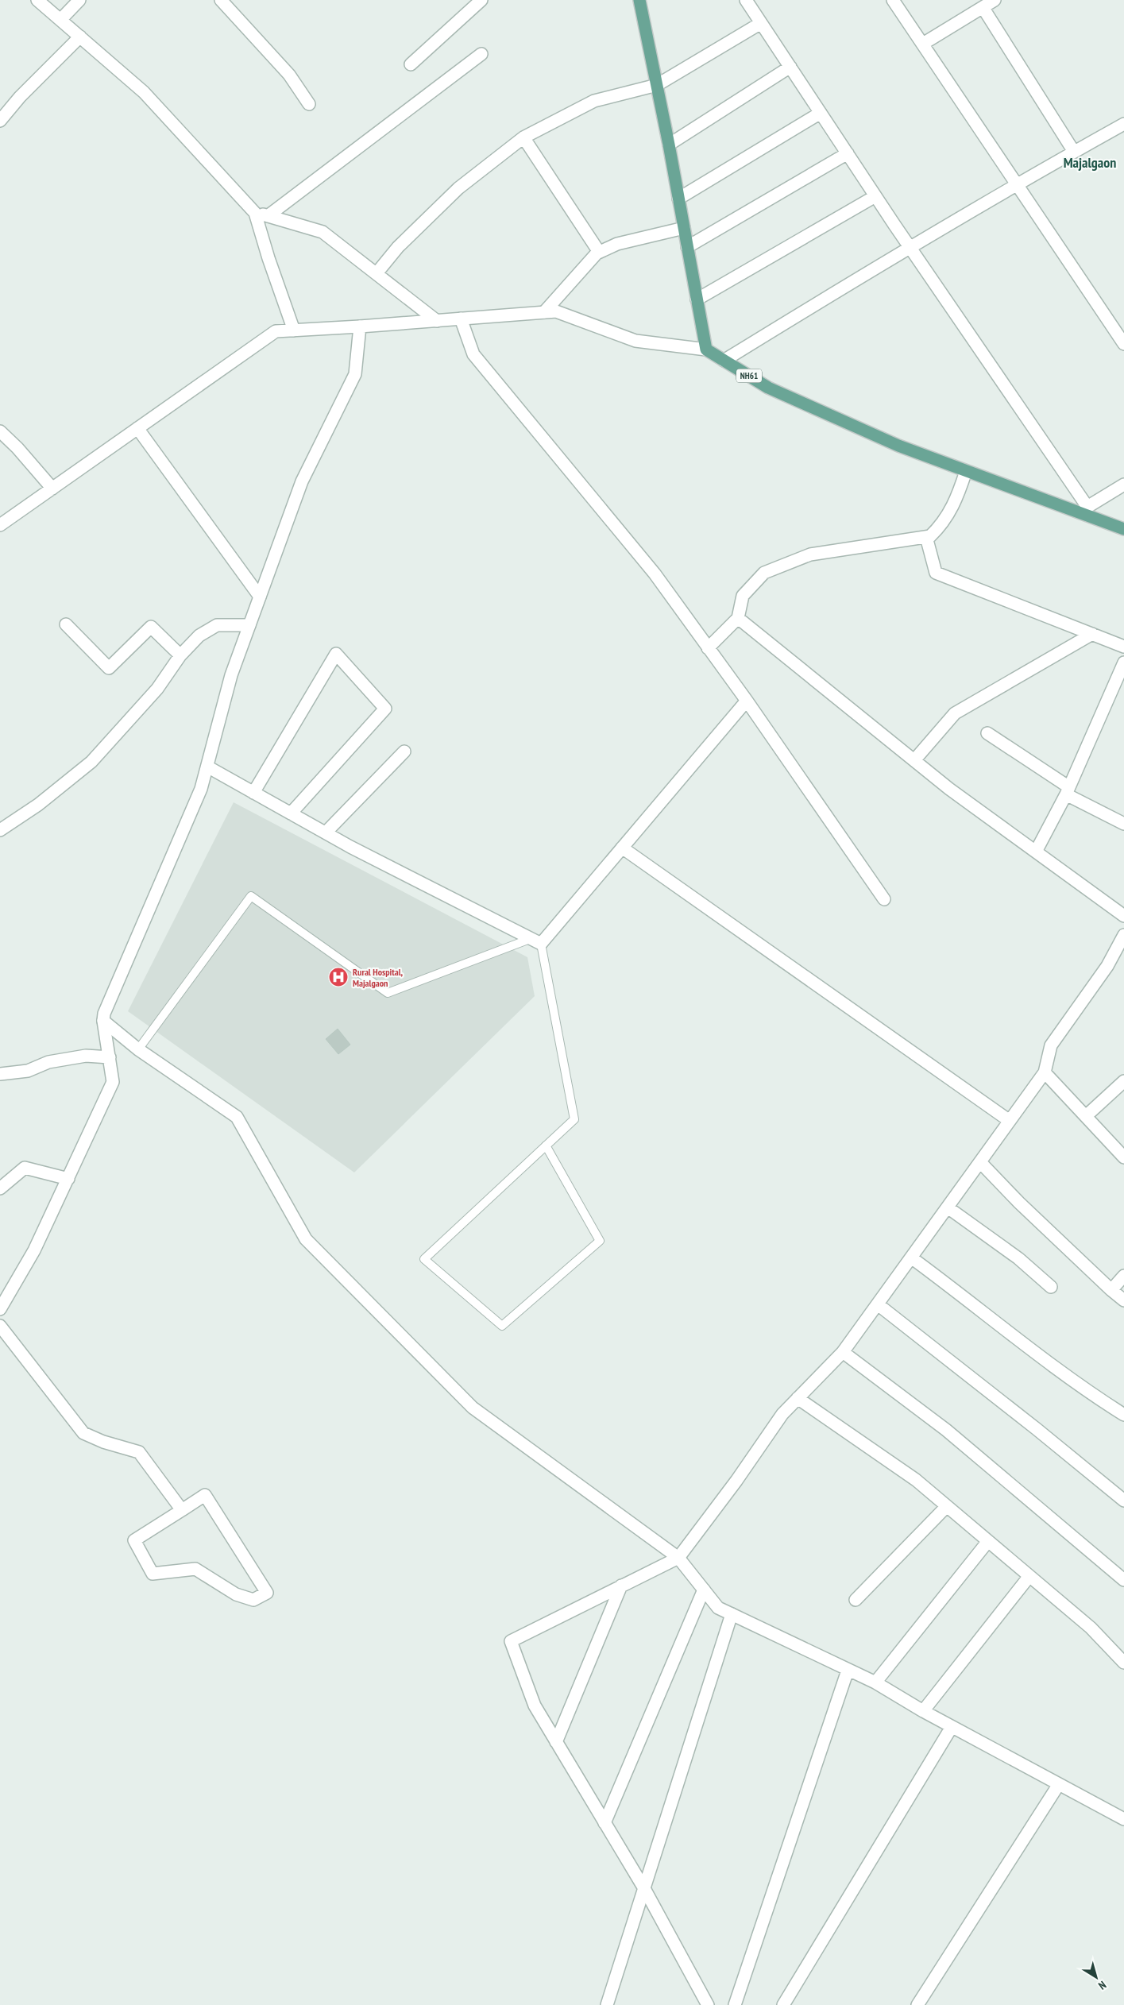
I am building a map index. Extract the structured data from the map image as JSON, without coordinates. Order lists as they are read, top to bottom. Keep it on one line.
{"streets":{"main road":["NH61"]},"districts":["Majalgaon"],"places":{"hospital":["Rural Hospital, Majalgaon"]},"north":"bottom right"}
